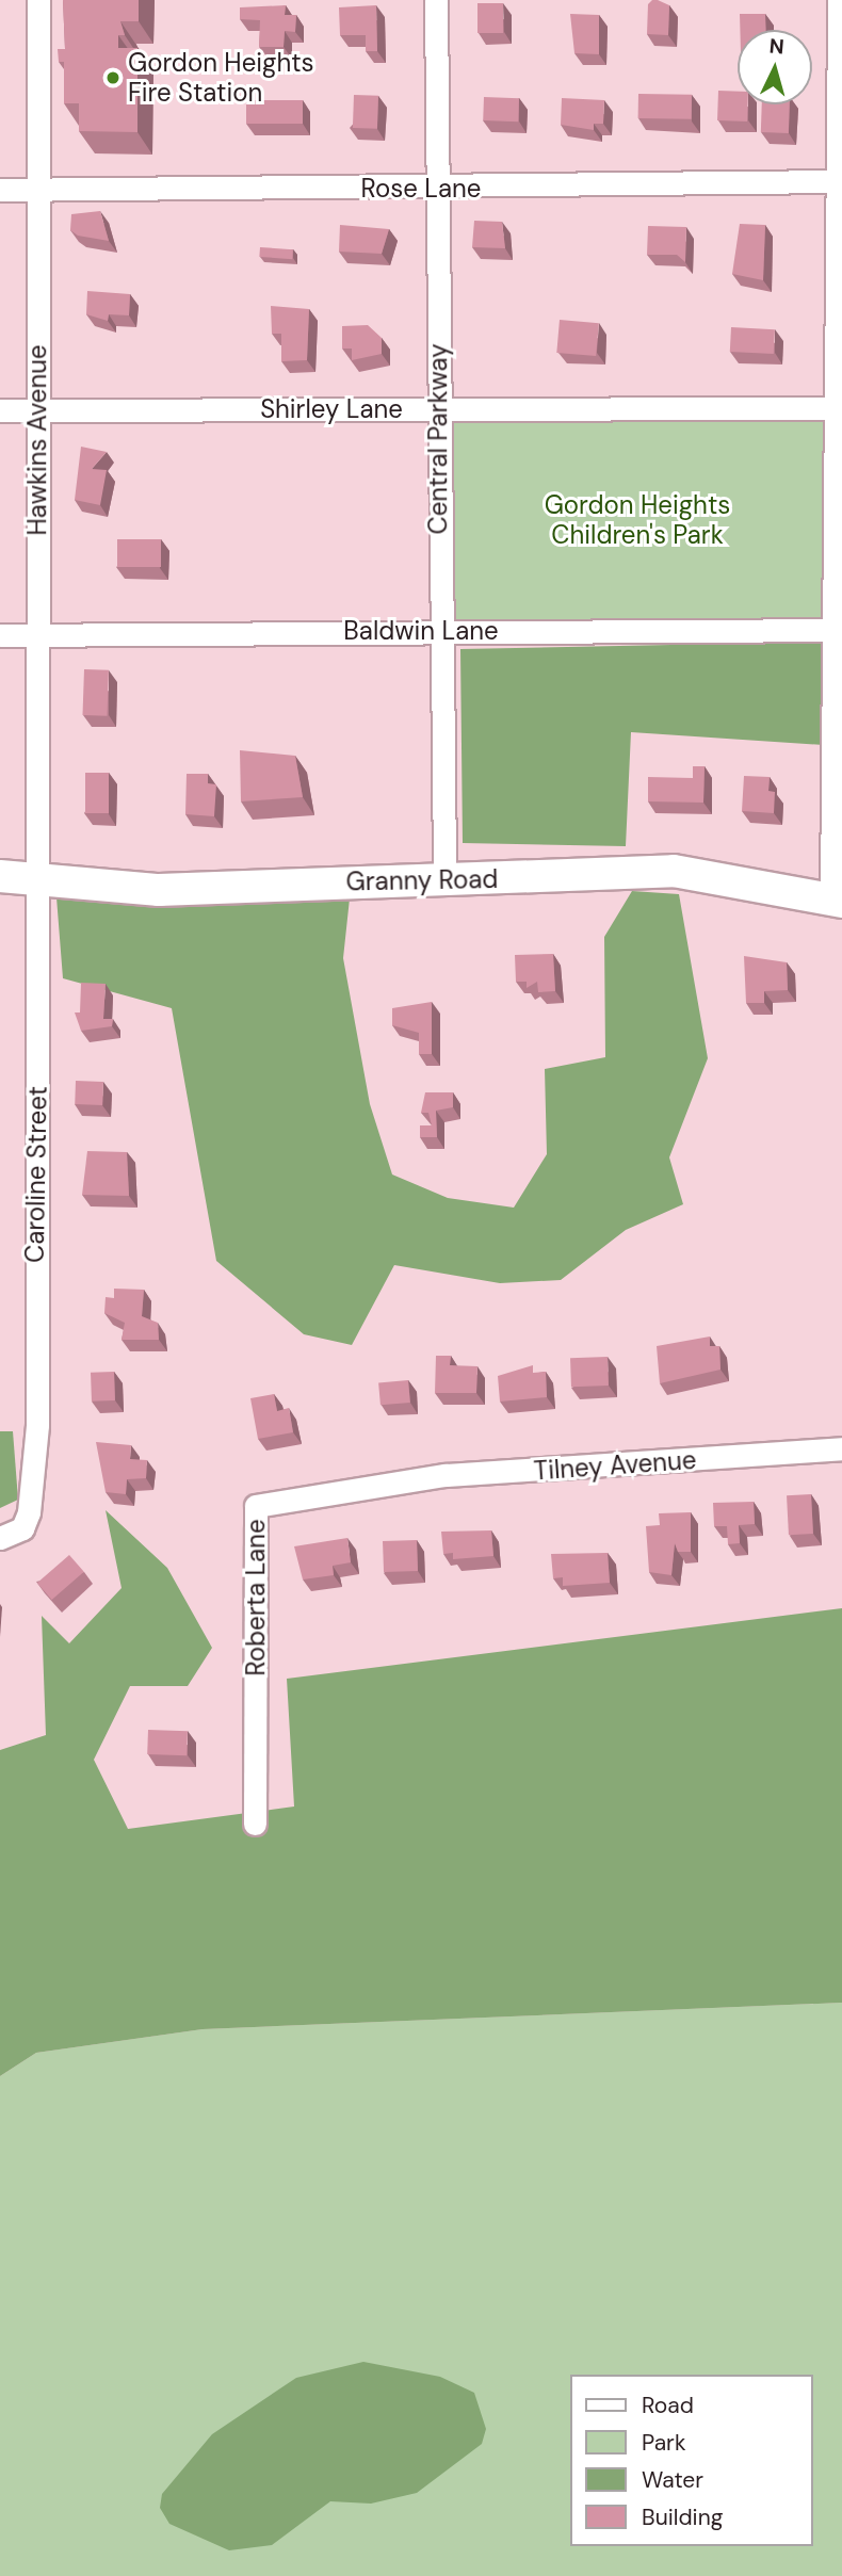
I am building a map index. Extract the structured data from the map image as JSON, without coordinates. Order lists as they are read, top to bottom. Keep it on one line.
{"streets":{"street":["Rose Lane","Shirley Lane","Central Parkway","Hawkins Avenue","Baldwin Lane","Granny Road","Caroline Street","Tilney Avenue","Roberta Lane"]},"crossings":[["Rose Lane","Central Parkway"],["Rose Lane","Hawkins Avenue"],["Shirley Lane","Central Parkway"],["Shirley Lane","Hawkins Avenue"],["Central Parkway","Baldwin Lane"],["Central Parkway","Granny Road"],["Hawkins Avenue","Baldwin Lane"],["Hawkins Avenue","Granny Road"],["Hawkins Avenue","Caroline Street"],["Granny Road","Caroline Street"],["Tilney Avenue","Roberta Lane"]],"parks":["Gordon Heights Children's Park"],"places":["Gordon Heights Fire Station"],"legend":["Road","Park","Water","Building"],"north":"top"}
